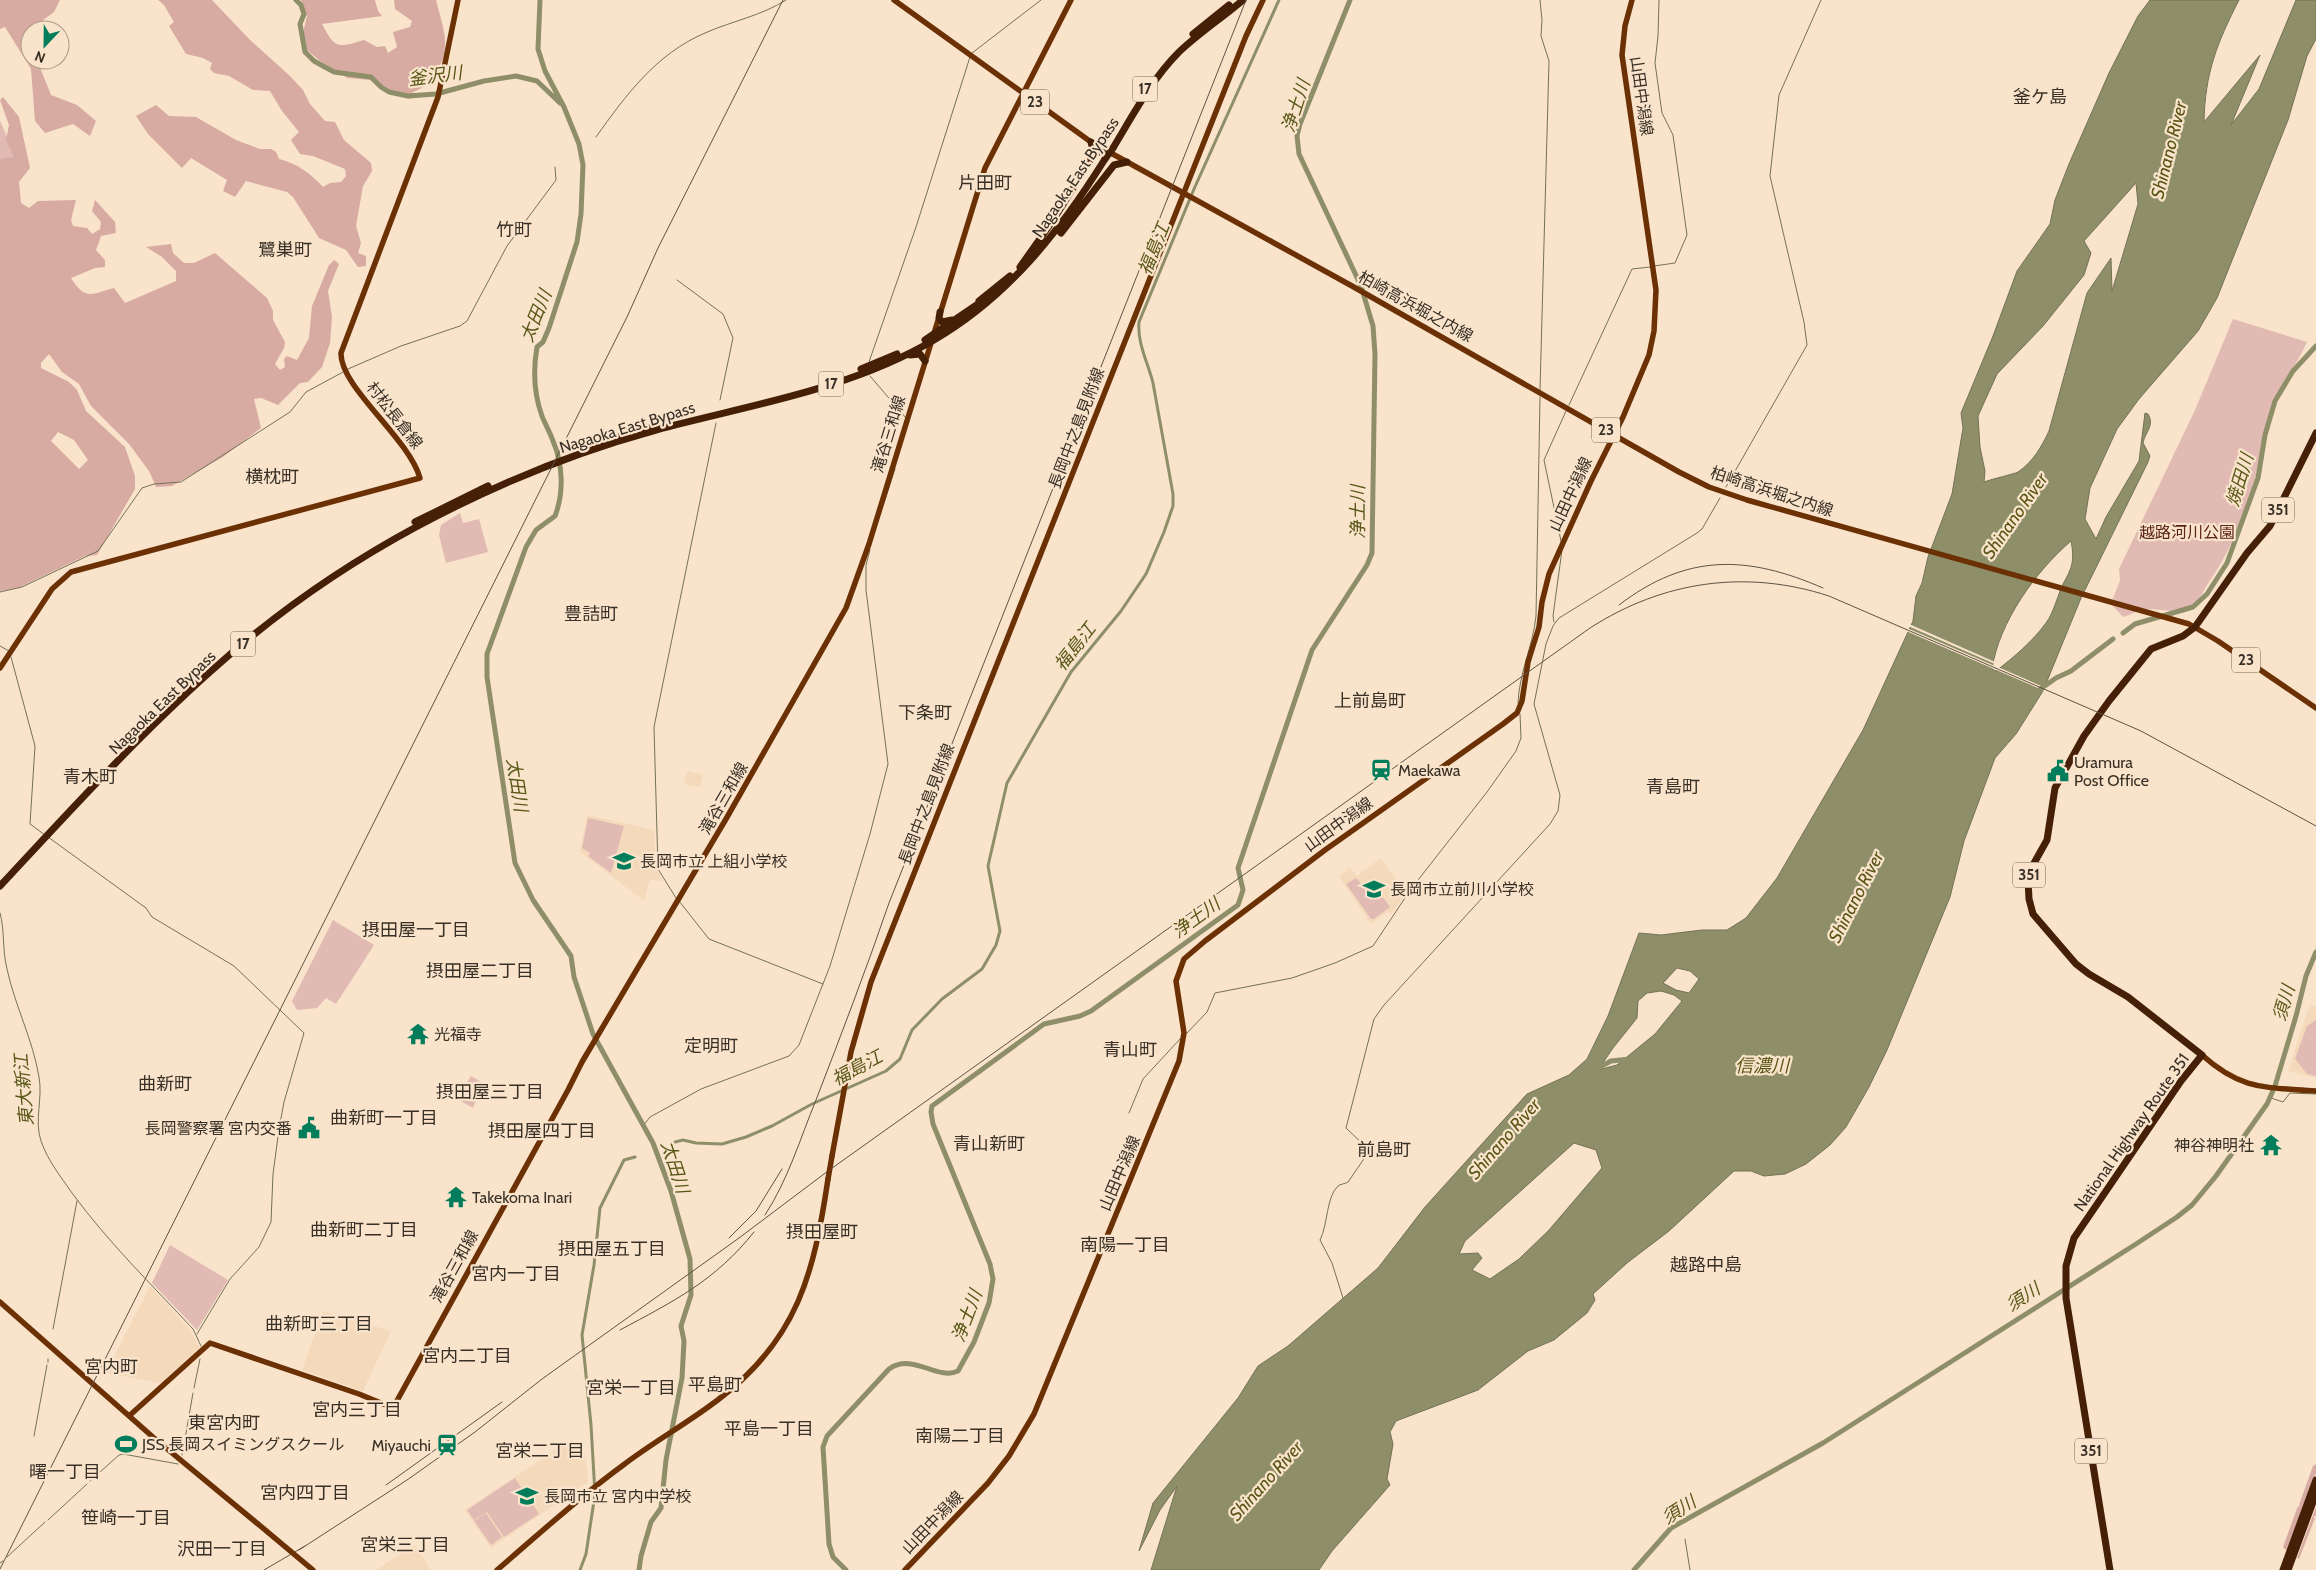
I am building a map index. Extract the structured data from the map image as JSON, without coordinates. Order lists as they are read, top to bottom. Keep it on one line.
{"streets":{"highway":["17","Nagaoka East Bypass","351","National Highway Route 351"],"main road":["山田中潟線","23","柏崎高浜堀之内線","村松長倉線","長岡中之島見附線","滝谷三和線"]},"crossings":[["山田中潟線","柏崎高浜堀之内線"],["23","Nagaoka East Bypass"],["23","柏崎高浜堀之内線"],["23","長岡中之島見附線"],["23","滝谷三和線"],["Nagaoka East Bypass","滝谷三和線"],["柏崎高浜堀之内線","長岡中之島見附線"],["柏崎高浜堀之内線","National Highway Route 351"]],"districts":["釜ケ島","片田町","竹町","鷺巣町","横枕町","豊詰町","上前島町","下条町","青木町","青島町","摂田屋一丁目","摂田屋二丁目","定明町","青山町","曲新町","摂田屋三丁目","曲新町一丁目","摂田屋四丁目","青山新町","前島町","曲新町二丁目","摂田屋町","南陽一丁目","摂田屋五丁目","越路中島","宮内一丁目","曲新町三丁目","宮内二丁目","宮内町","平島町","宮栄一丁目","宮内三丁目","東宮内町","平島一丁目","南陽二丁目","宮栄二丁目","曙一丁目","宮内四丁目","笹崎一丁目","宮栄三丁目","沢田一丁目"],"water":["釜沢川","浄土川","Shinano River","福島江","太田川","焼田川","須川","信濃川","東大新江"],"parks":["越路河川公園"],"places":{"station":["Maekawa","Miyauchi"],"public building":["Uramura Post Office","長岡警察署 宮内交番"],"school or university":["長岡市立 上組小学校","長岡市立前川小学校","長岡市立 宮内中学校"],"temple":["光福寺","神谷神明社","Takekoma Inari"],"sports":["JSS 長岡スイミングスクール"]},"north":"bottom"}
